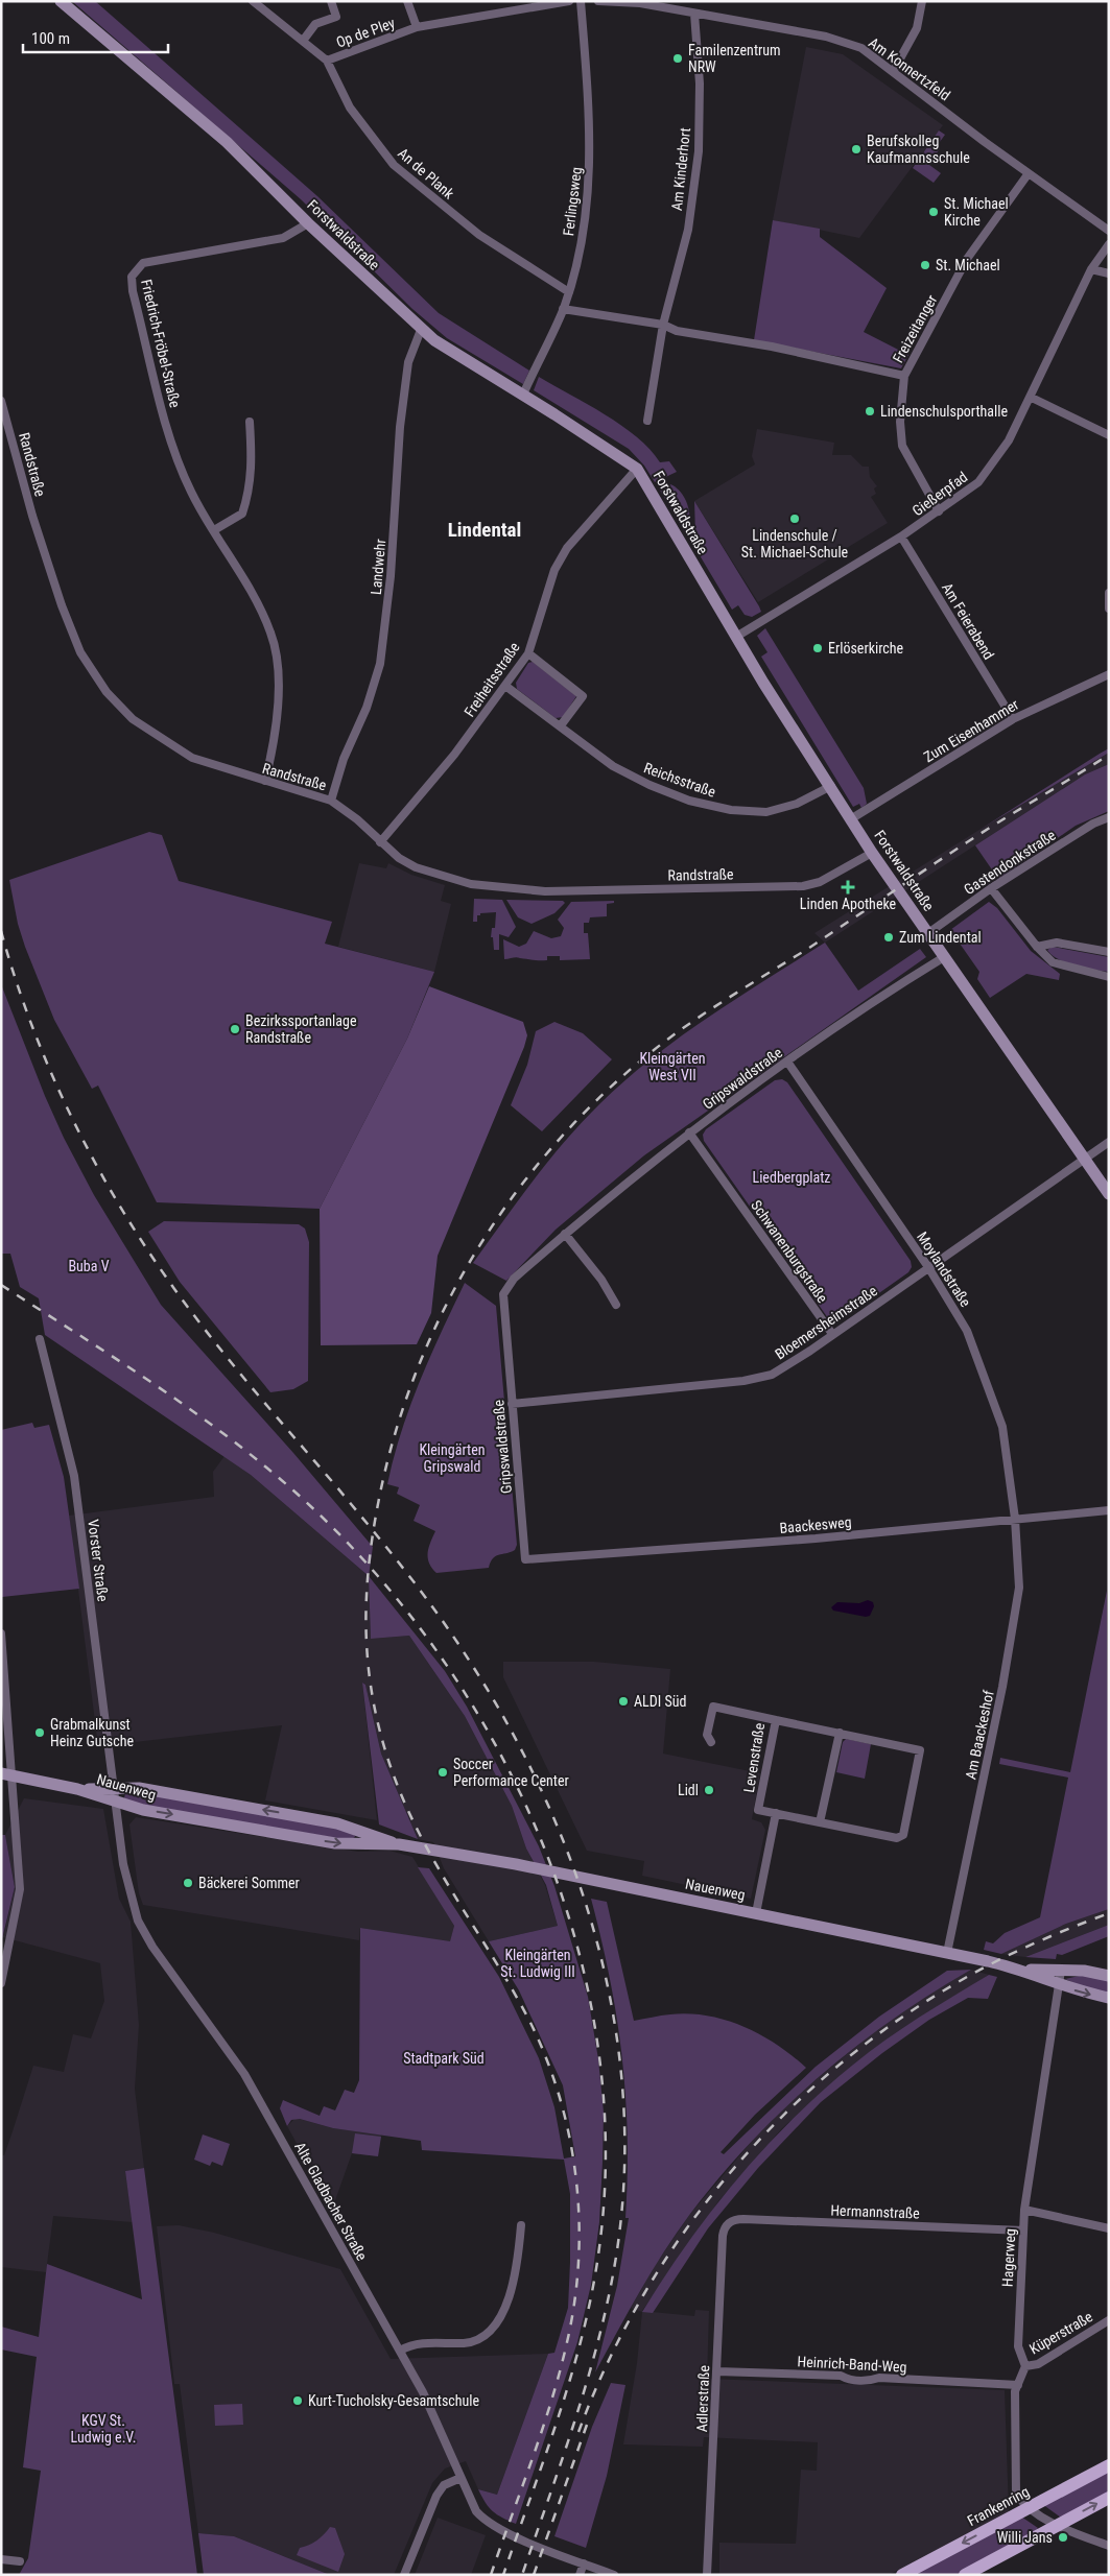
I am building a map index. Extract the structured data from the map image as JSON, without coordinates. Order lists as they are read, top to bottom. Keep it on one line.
{"streets":{"main road":["Frankenring"],"street":["Op de Pley","Am Konnertzfeld","Am Kinderhort","An de Plank","Ferlingsweg","Forstwaldstraße","Freizeitanger","Friedrich-Fröbel-Straße","Randstraße","Gießerpfad","Landwehr","Am Feierabend","Freiheitsstraße","Zum Eisenhammer","Reichsstraße","Gastendonkstraße","Gripswaldstraße","Schwanenburgstraße","Moylandstraße","Bloemersheimstraße","Baackesweg","Vorster Straße","Am Baackeshof","Levenstraße","Nauenweg","Alte Gladbacher Straße","Hermannstraße","Hagerweg","Küperstraße","Heinrich-Band-Weg","Adlerstraße"]},"crossings":[["Op de Pley","An de Plank"],["Am Konnertzfeld","Am Kinderhort"],["Am Konnertzfeld","Freizeitanger"],["An de Plank","Ferlingsweg"],["Ferlingsweg","Forstwaldstraße"],["Forstwaldstraße","Friedrich-Fröbel-Straße"],["Forstwaldstraße","Randstraße"],["Forstwaldstraße","Gießerpfad"],["Forstwaldstraße","Landwehr"],["Forstwaldstraße","Freiheitsstraße"],["Forstwaldstraße","Zum Eisenhammer"],["Forstwaldstraße","Reichsstraße"],["Forstwaldstraße","Gastendonkstraße"],["Forstwaldstraße","Gripswaldstraße"],["Forstwaldstraße","Bloemersheimstraße"],["Freizeitanger","Gießerpfad"],["Friedrich-Fröbel-Straße","Randstraße"],["Randstraße","Landwehr"],["Randstraße","Freiheitsstraße"],["Gießerpfad","Am Feierabend"],["Am Feierabend","Zum Eisenhammer"],["Freiheitsstraße","Reichsstraße"],["Gripswaldstraße","Schwanenburgstraße"],["Gripswaldstraße","Moylandstraße"],["Gripswaldstraße","Bloemersheimstraße"],["Gripswaldstraße","Baackesweg"],["Schwanenburgstraße","Bloemersheimstraße"],["Moylandstraße","Bloemersheimstraße"],["Moylandstraße","Baackesweg"],["Moylandstraße","Am Baackeshof"],["Baackesweg","Am Baackeshof"],["Vorster Straße","Nauenweg"],["Vorster Straße","Alte Gladbacher Straße"],["Am Baackeshof","Nauenweg"],["Nauenweg","Alte Gladbacher Straße"],["Nauenweg","Hagerweg"],["Hermannstraße","Hagerweg"],["Hermannstraße","Adlerstraße"],["Hagerweg","Küperstraße"],["Heinrich-Band-Weg","Adlerstraße"]],"districts":["Lindental"],"parks":["Kleingärten West VII","Liedbergplatz","Buba V","Kleingärten Gripswald","Kleingärten St. Ludwig III","Stadtpark Süd","KGV St. Ludwig e.V."],"places":{"other":["Familenzentrum NRW","Berufskolleg Kaufmannsschule","St. Michael Kirche","St. Michael","Lindenschulsporthalle","Lindenschule / St. Michael-Schule","Erlöserkirche","Zum Lindental","Bezirkssportanlage Randstraße","ALDI Süd","Grabmalkunst Heinz Gutsche","Soccer Performance Center","Lidl","Bäckerei Sommer","Kurt-Tucholsky-Gesamtschule","Willi Jans"],"health":["Linden Apotheke"]},"scale_bar":"100 m"}
